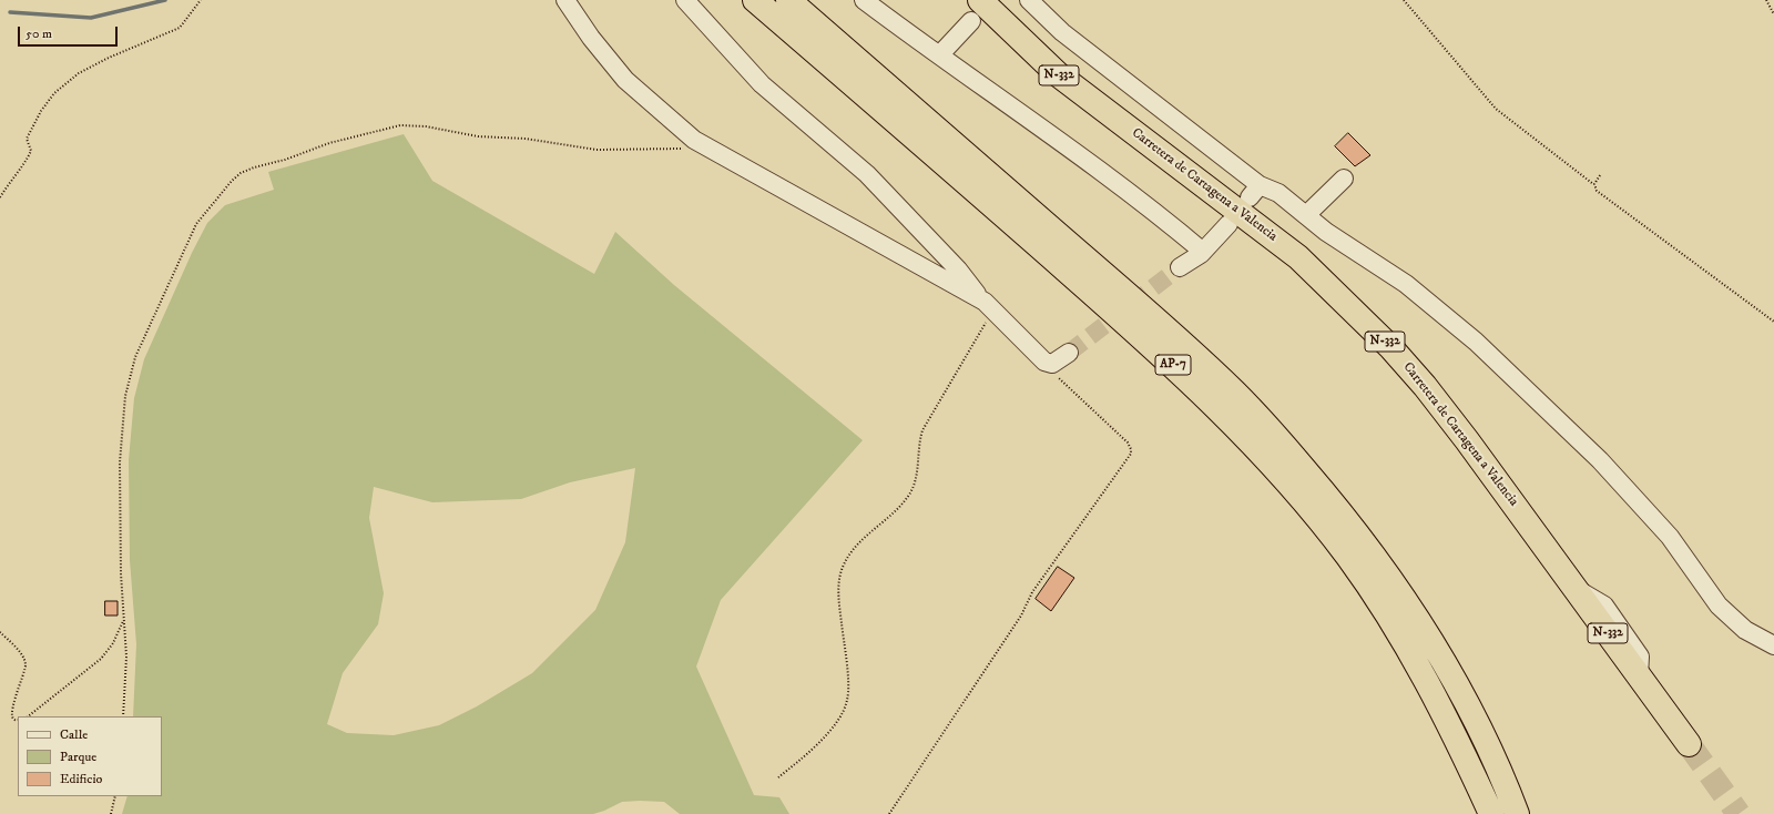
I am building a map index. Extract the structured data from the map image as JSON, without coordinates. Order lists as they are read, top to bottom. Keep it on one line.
{"streets":{"highway":["N-332","Carretera de Cartagena a Valencia","AP-7"]},"legend":["Calle","Parque","Edificio"],"scale_bar":"50 m"}
